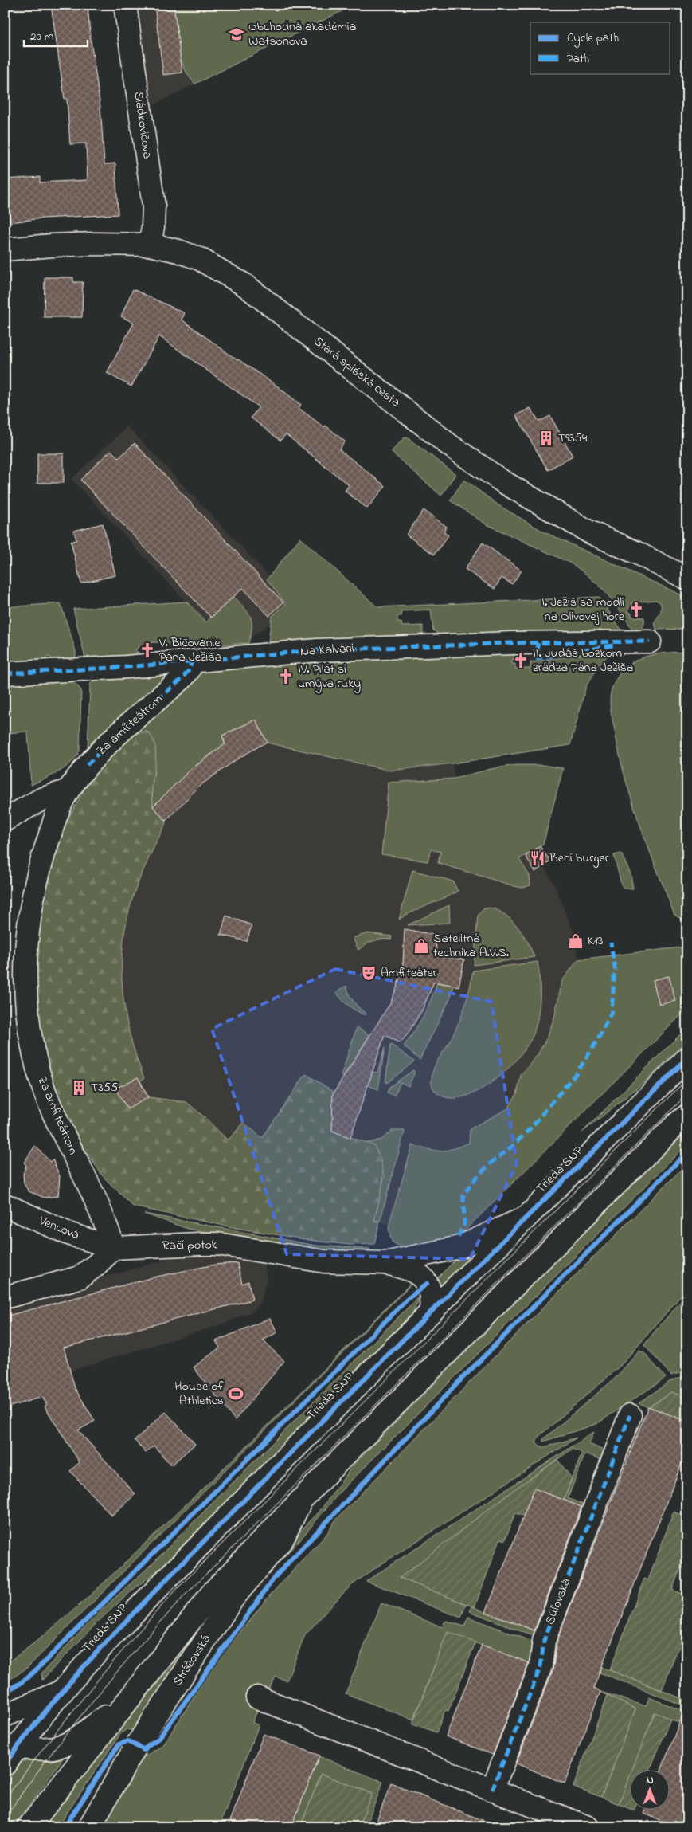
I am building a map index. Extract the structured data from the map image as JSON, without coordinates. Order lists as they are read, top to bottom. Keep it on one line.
{"streets":{"street":["Sládkovičova","Stará spišská cesta","Na Kalvárii","Za amfiteátrom","Trieda SNP","Vencová","Račí potok","Súľovská","Strážovská"]},"crossings":[["Sládkovičova","Stará spišská cesta"],["Na Kalvárii","Za amfiteátrom"],["Za amfiteátrom","Vencová"],["Za amfiteátrom","Račí potok"],["Trieda SNP","Račí potok"],["Trieda SNP","Strážovská"],["Vencová","Račí potok"]],"places":{"school or university":["Obchodná akadémia Watsonova"],"building":["T9354","T355"],"church":["I. Ježiš sa modlí na Olivovej hore","V. Bičovanie Pána Ježiša","II. Judáš bozkom zrádza Pána Ježiša","IV. Pilát si umýva ruky"],"restaurant":["Beni burger"],"shop":["K13","Satelitná technika A.V.S."],"theatre":["Amfiteáter"],"sports":["House of Athletics"]},"legend":["Cycle path","Path"],"scale_bar":"20 m","north":"top"}
